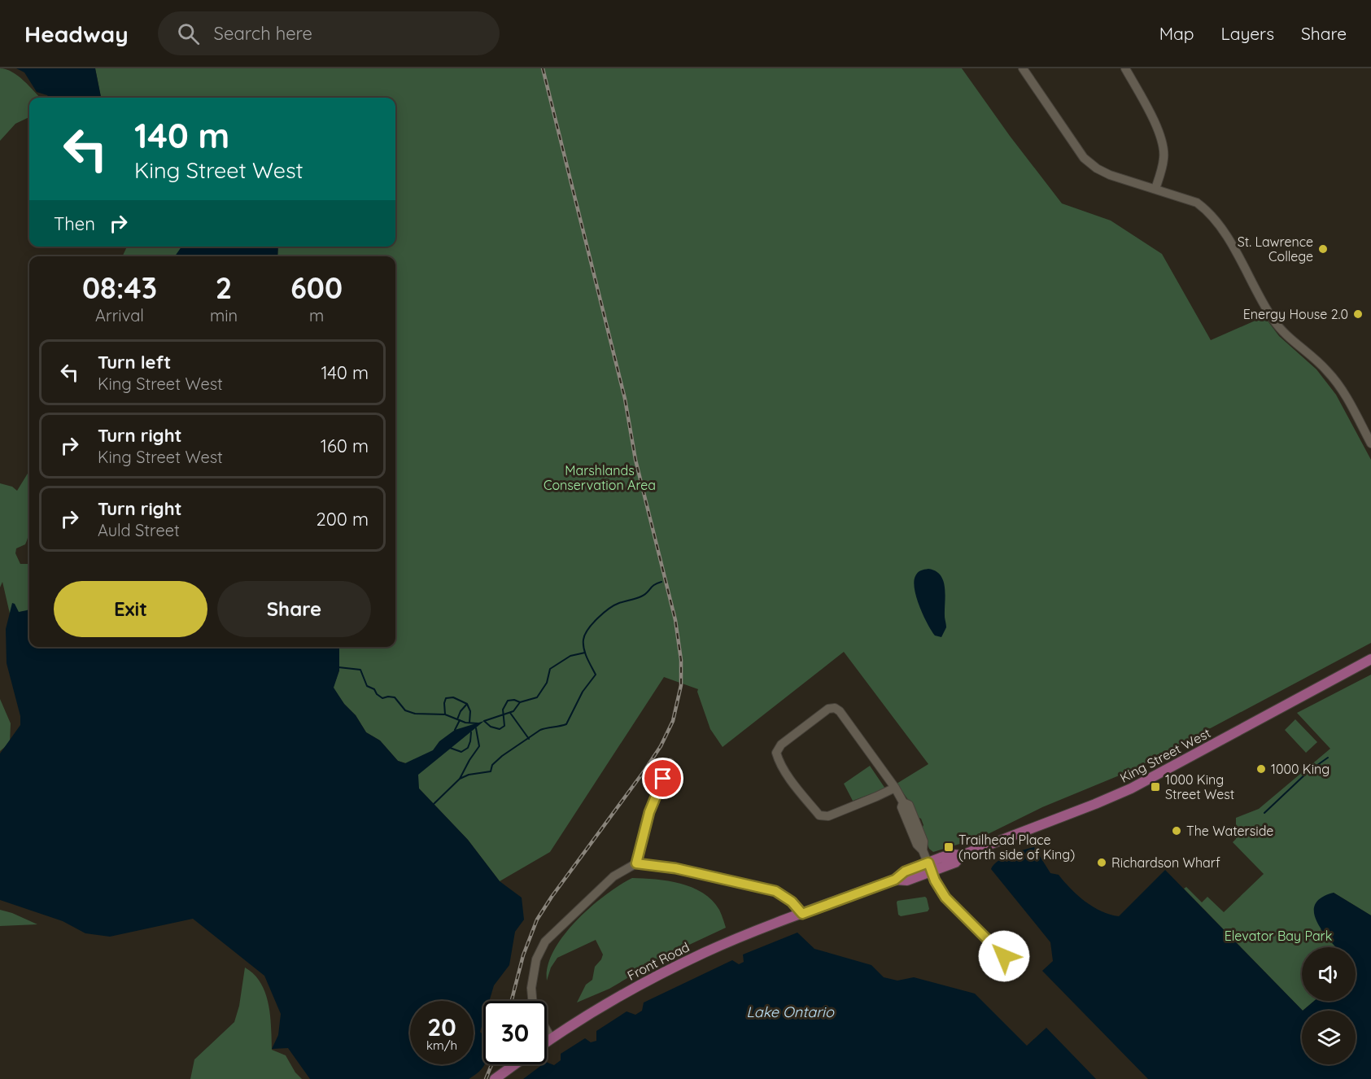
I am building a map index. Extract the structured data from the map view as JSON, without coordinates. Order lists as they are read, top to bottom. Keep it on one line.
{"streets":{"main road":["King Street West","Front Road"]},"crossings":[["King Street West","Front Road"]],"water":["Lake Ontario"],"parks":["Marshlands Conservation Area","Elevator Bay Park"],"places":{"other":["St. Lawrence College","Energy House 2.0","1000 King","The Waterside","Richardson Wharf"],"transit":["1000 King Street West","Trailhead Place (north side of King)"]},"page":{"header":"Headway","search":"Search here","nav":["Map","Layers","Share"],"turn":["140 m","King Street West"],"then":"Then","eta":["08:43","Arrival","2","min","600","m"],"list":[{"name":"Turn left","note":"King Street West","value":"140 m"},{"name":"Turn right","note":"King Street West","value":"160 m"},{"name":"Turn right","note":"Auld Street","value":"200 m"}],"buttons":["Exit","Share"],"speed":"20 km/h","limit":"30"}}
